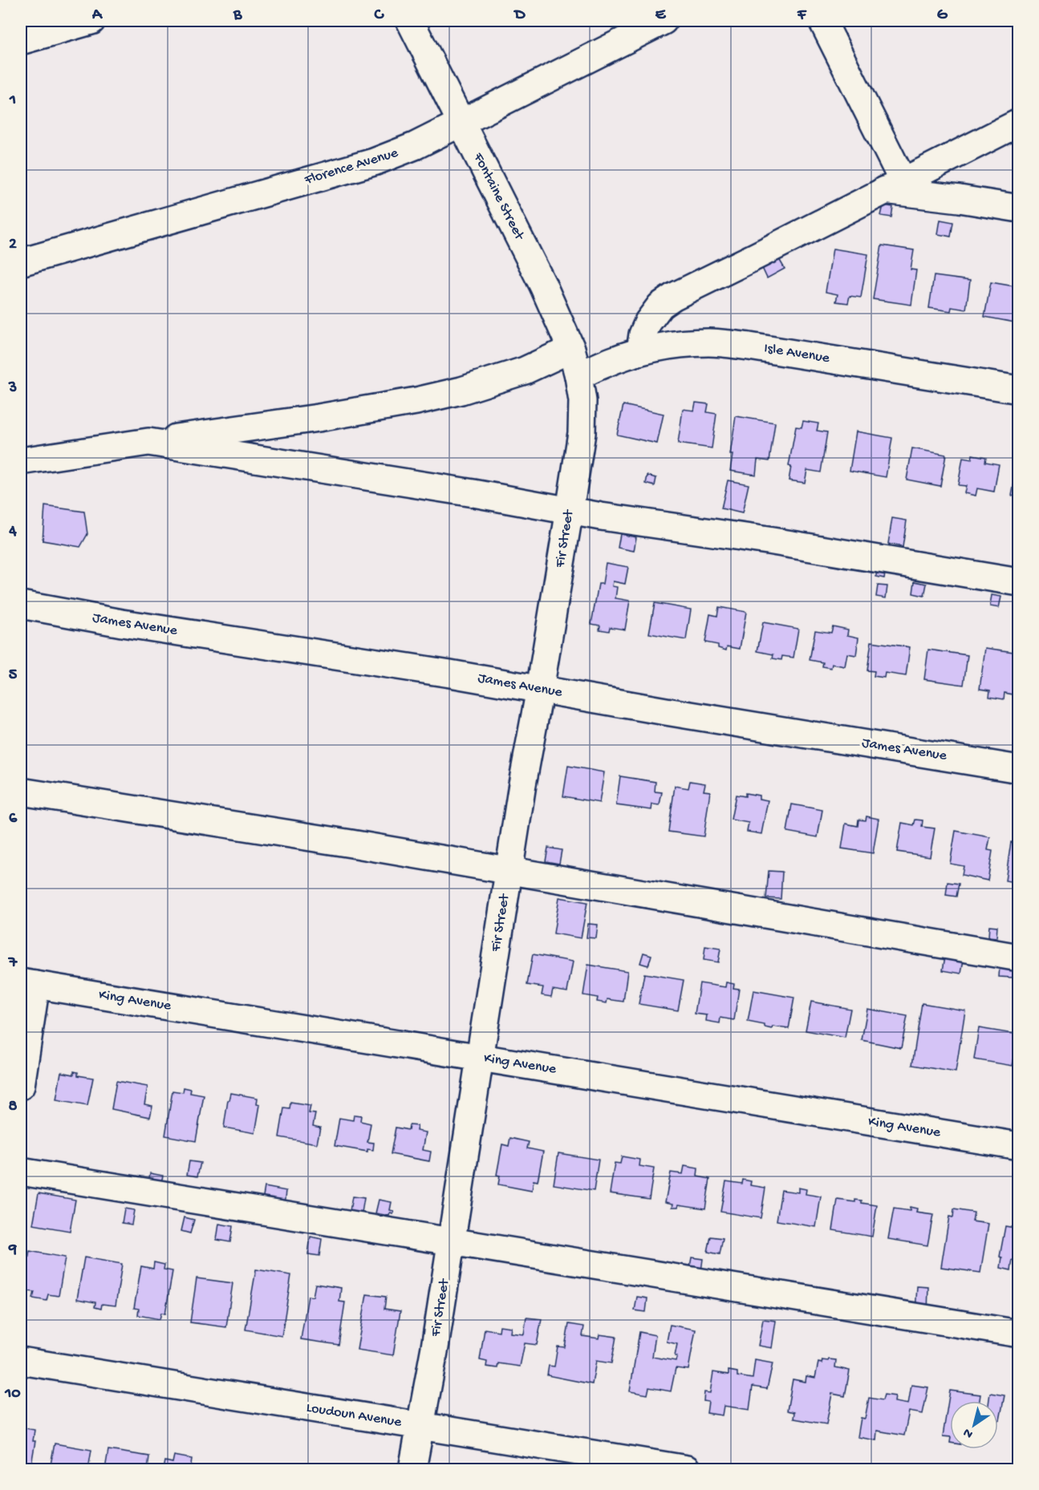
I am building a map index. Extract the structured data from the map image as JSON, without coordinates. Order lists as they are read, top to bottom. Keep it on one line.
{"streets":{"street":["Florence Avenue","Fontaine Street","Isle Avenue","Fir Street","James Avenue","King Avenue","Loudoun Avenue"]},"crossings":[["Florence Avenue","Fontaine Street"],["Fontaine Street","Isle Avenue"],["Fontaine Street","Fir Street"],["Isle Avenue","Fir Street"],["Fir Street","James Avenue"],["Fir Street","King Avenue"],["Fir Street","Loudoun Avenue"]],"north":"bottom left","grid":{"columns":["A","B","C","D","E","F","G"],"rows":["1","2","3","4","5","6","7","8","9","10"]}}
